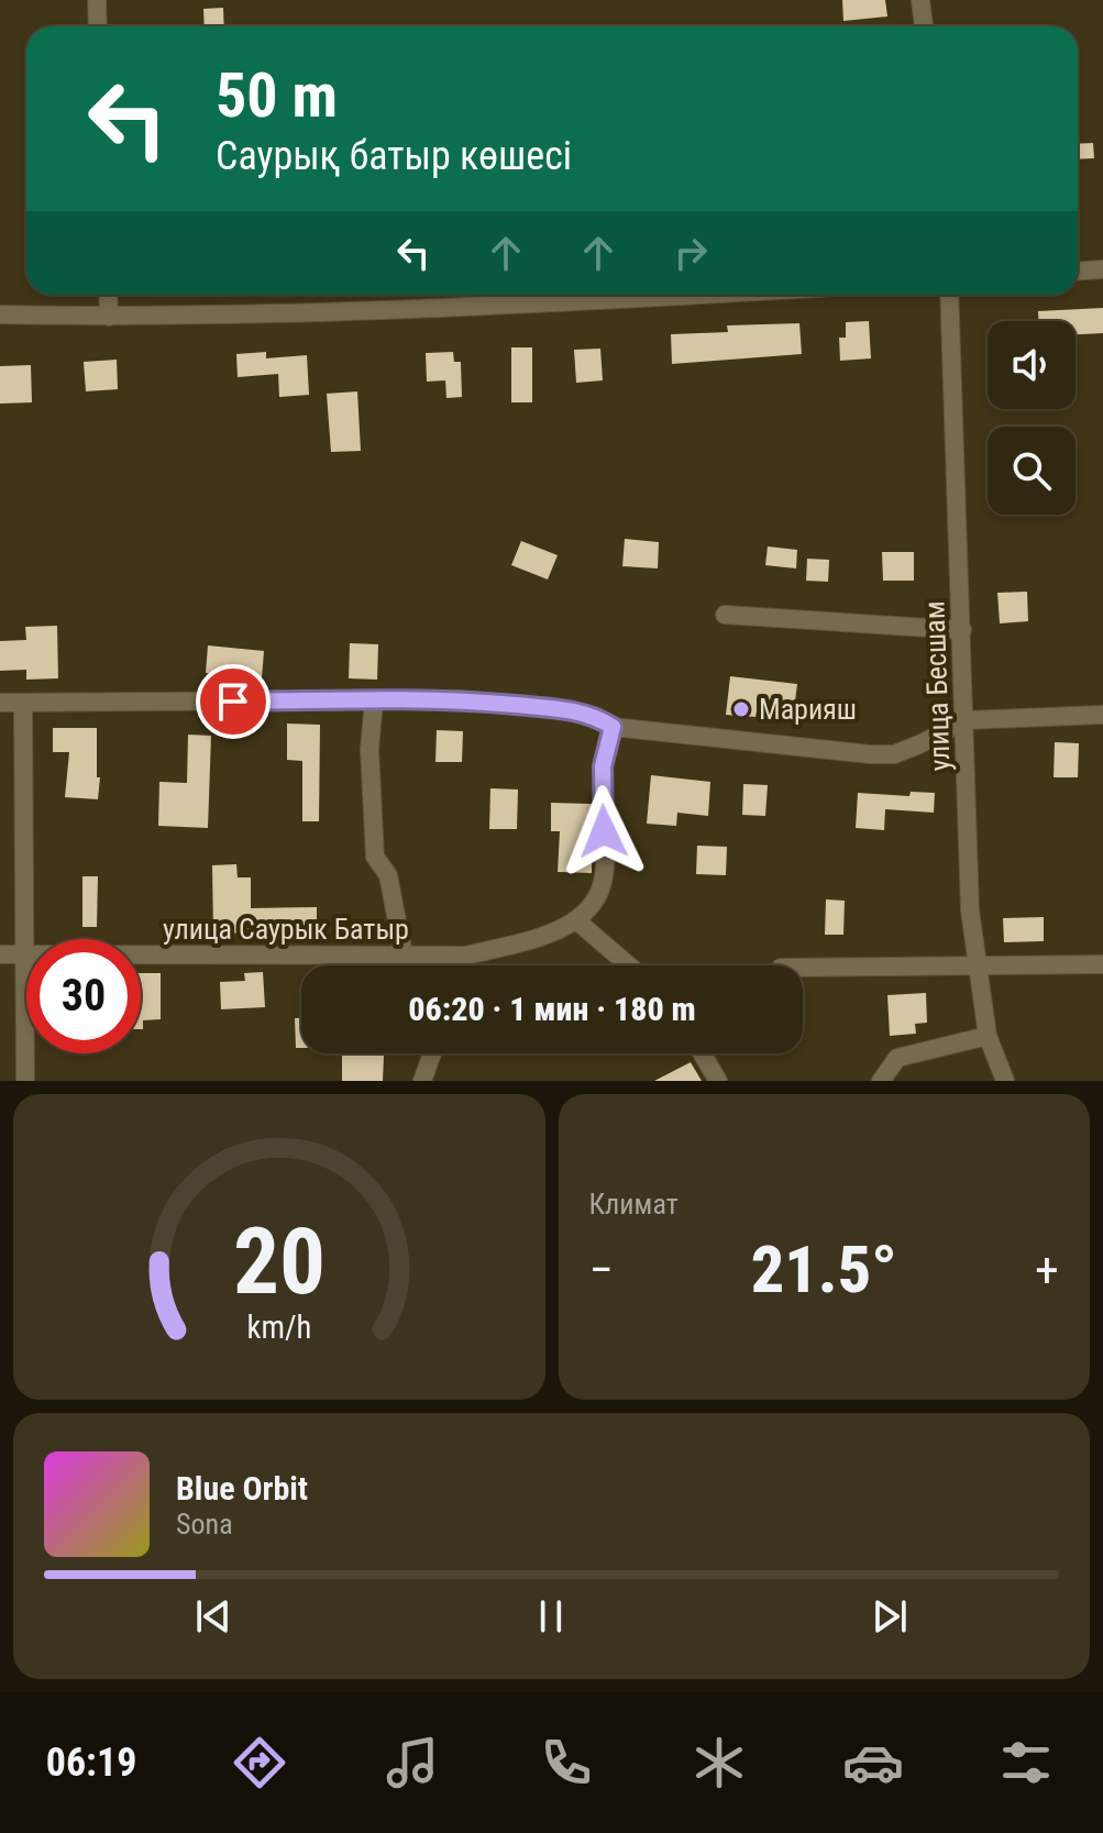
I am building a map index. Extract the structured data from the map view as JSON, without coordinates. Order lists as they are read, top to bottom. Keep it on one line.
{"streets":{"street":["улица Бесшам","улица Саурык Батыр"]},"places":["Марияш"],"page":{"turn":["50 m","Саурық батыр көшесі"],"limit":"30","trip":"06:20 · 1 мин · 180 m","tile":"Климат","heat":["−","21.5°","+"],"song":["Blue Orbit","Sona"],"tabs":"06:19","gauge":["20","km/h"]}}
